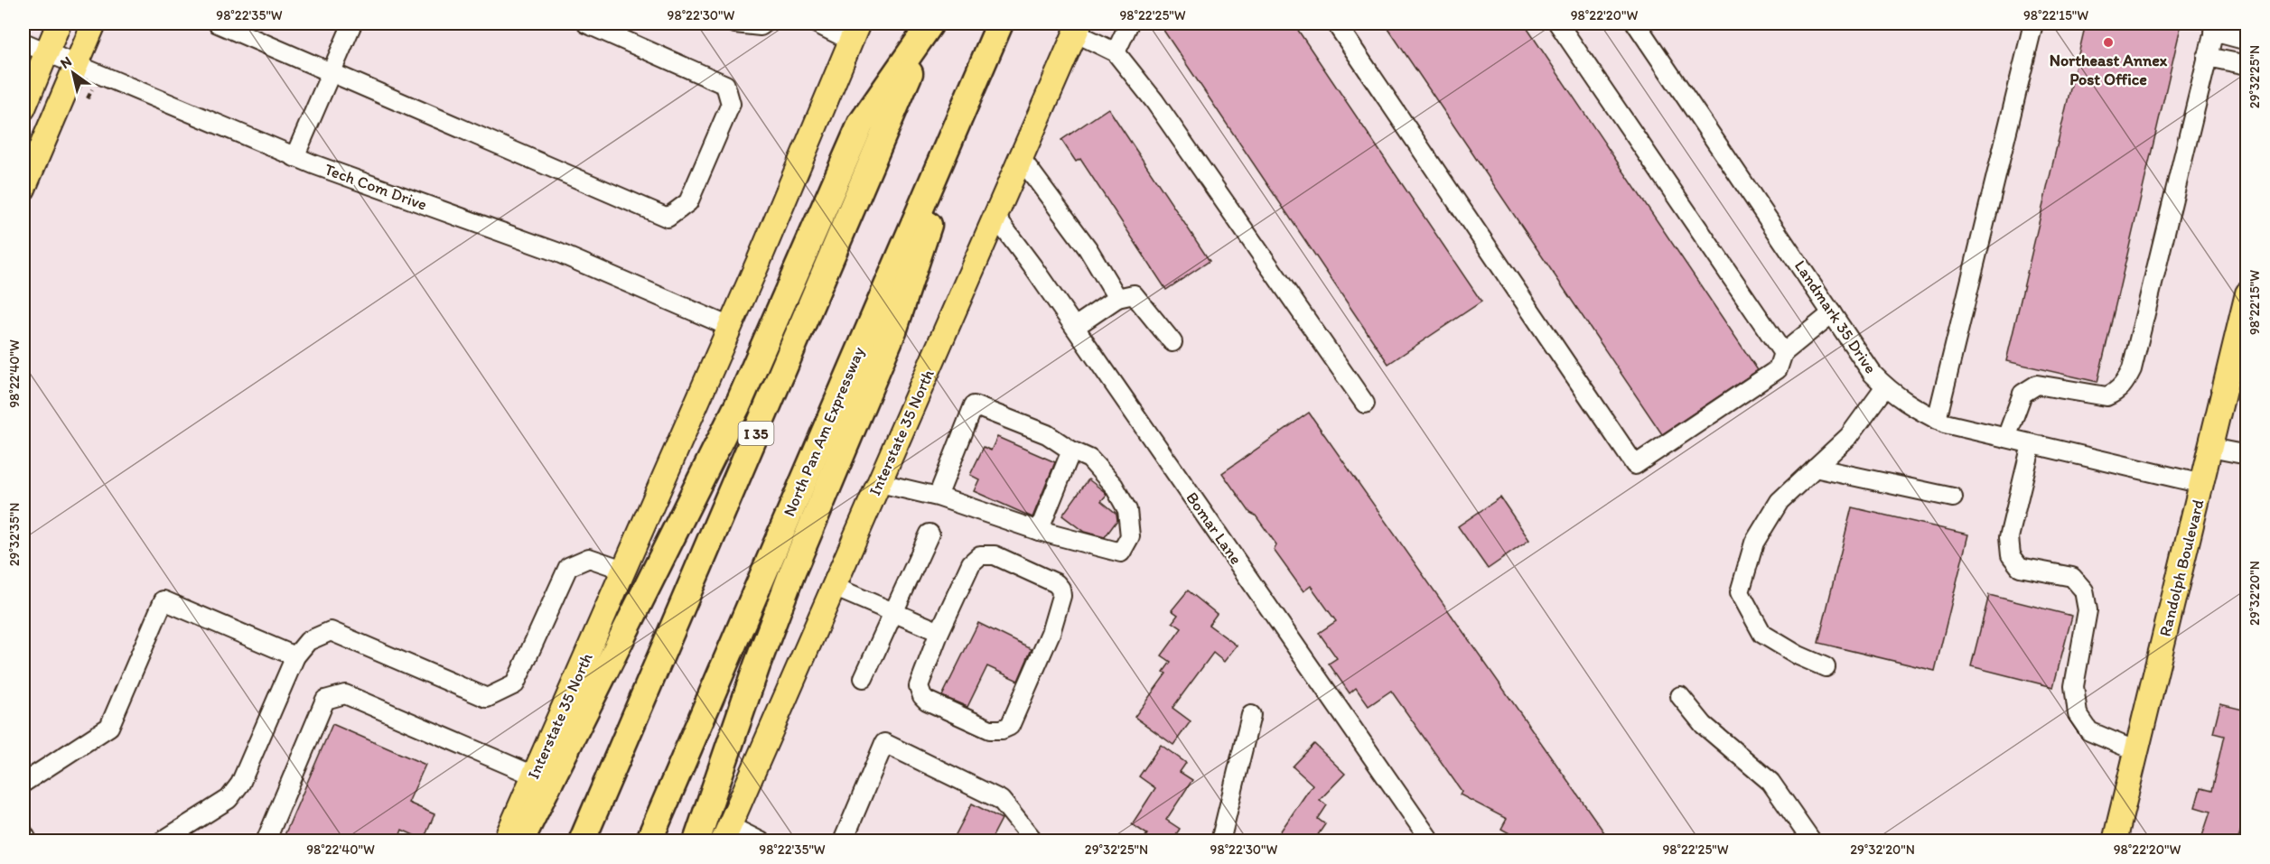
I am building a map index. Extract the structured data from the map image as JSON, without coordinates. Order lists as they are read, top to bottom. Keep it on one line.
{"streets":{"highway":["North Pan Am Expressway","I 35"],"main road":["Interstate 35 North","Randolph Boulevard"],"street":["Tech Com Drive","Landmark 35 Drive","Bomar Lane"]},"crossings":[["Tech Com Drive","Interstate 35 North"],["Landmark 35 Drive","Randolph Boulevard"],["Interstate 35 North","Bomar Lane"]],"places":["Northeast Annex Post Office"],"north":"top left","coordinates":["98°22'35\"W","98°22'30\"W","98°22'25\"W","98°22'20\"W","98°22'15\"W","29°32'25\"N","98°22'40\"W","29°32'35\"N","29°32'20\"N"]}
